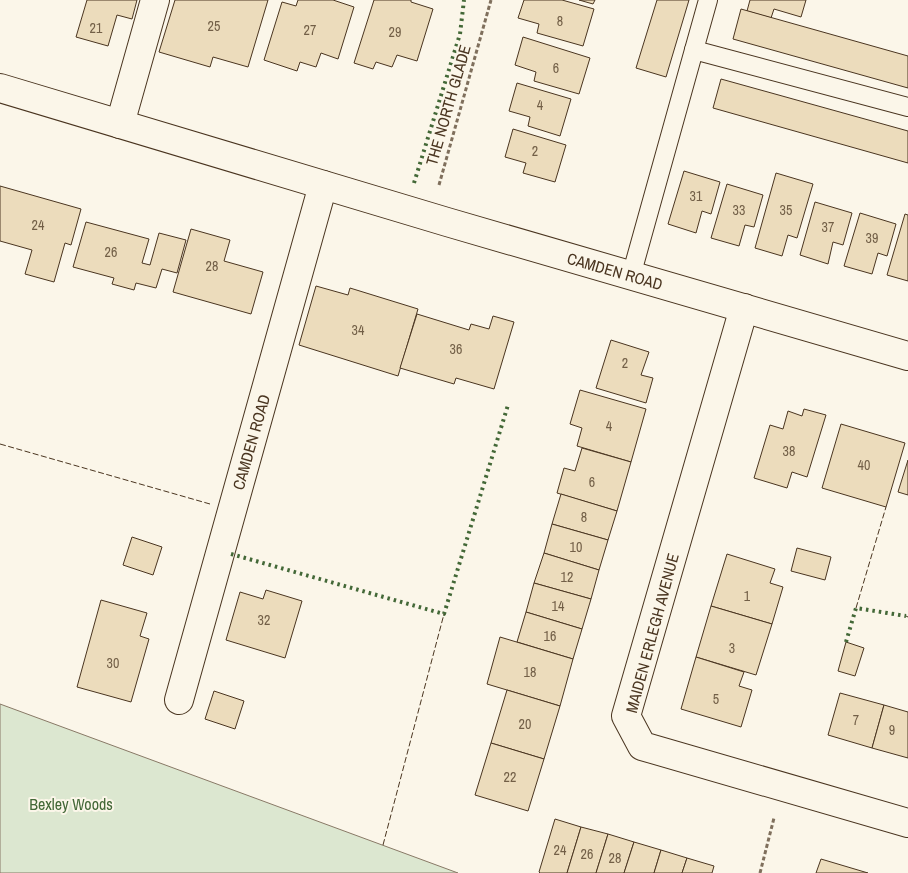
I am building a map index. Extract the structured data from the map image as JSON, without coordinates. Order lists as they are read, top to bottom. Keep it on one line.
{"streets":{"street":["CAMDEN ROAD","MAIDEN ERLEGH AVENUE"],"path":["THE NORTH GLADE"]},"crossings":[["THE NORTH GLADE","CAMDEN ROAD"],["CAMDEN ROAD","MAIDEN ERLEGH AVENUE"]],"parks":["Bexley Woods"],"house_numbers":["8","25","21","27","29","6","4","2","31","33","35","24","37","39","26","28","34","36","2","4","38","40","6","8","10","12","1","14","32","16","3","30","18","5","7","20","9","22","24","26","28"]}
